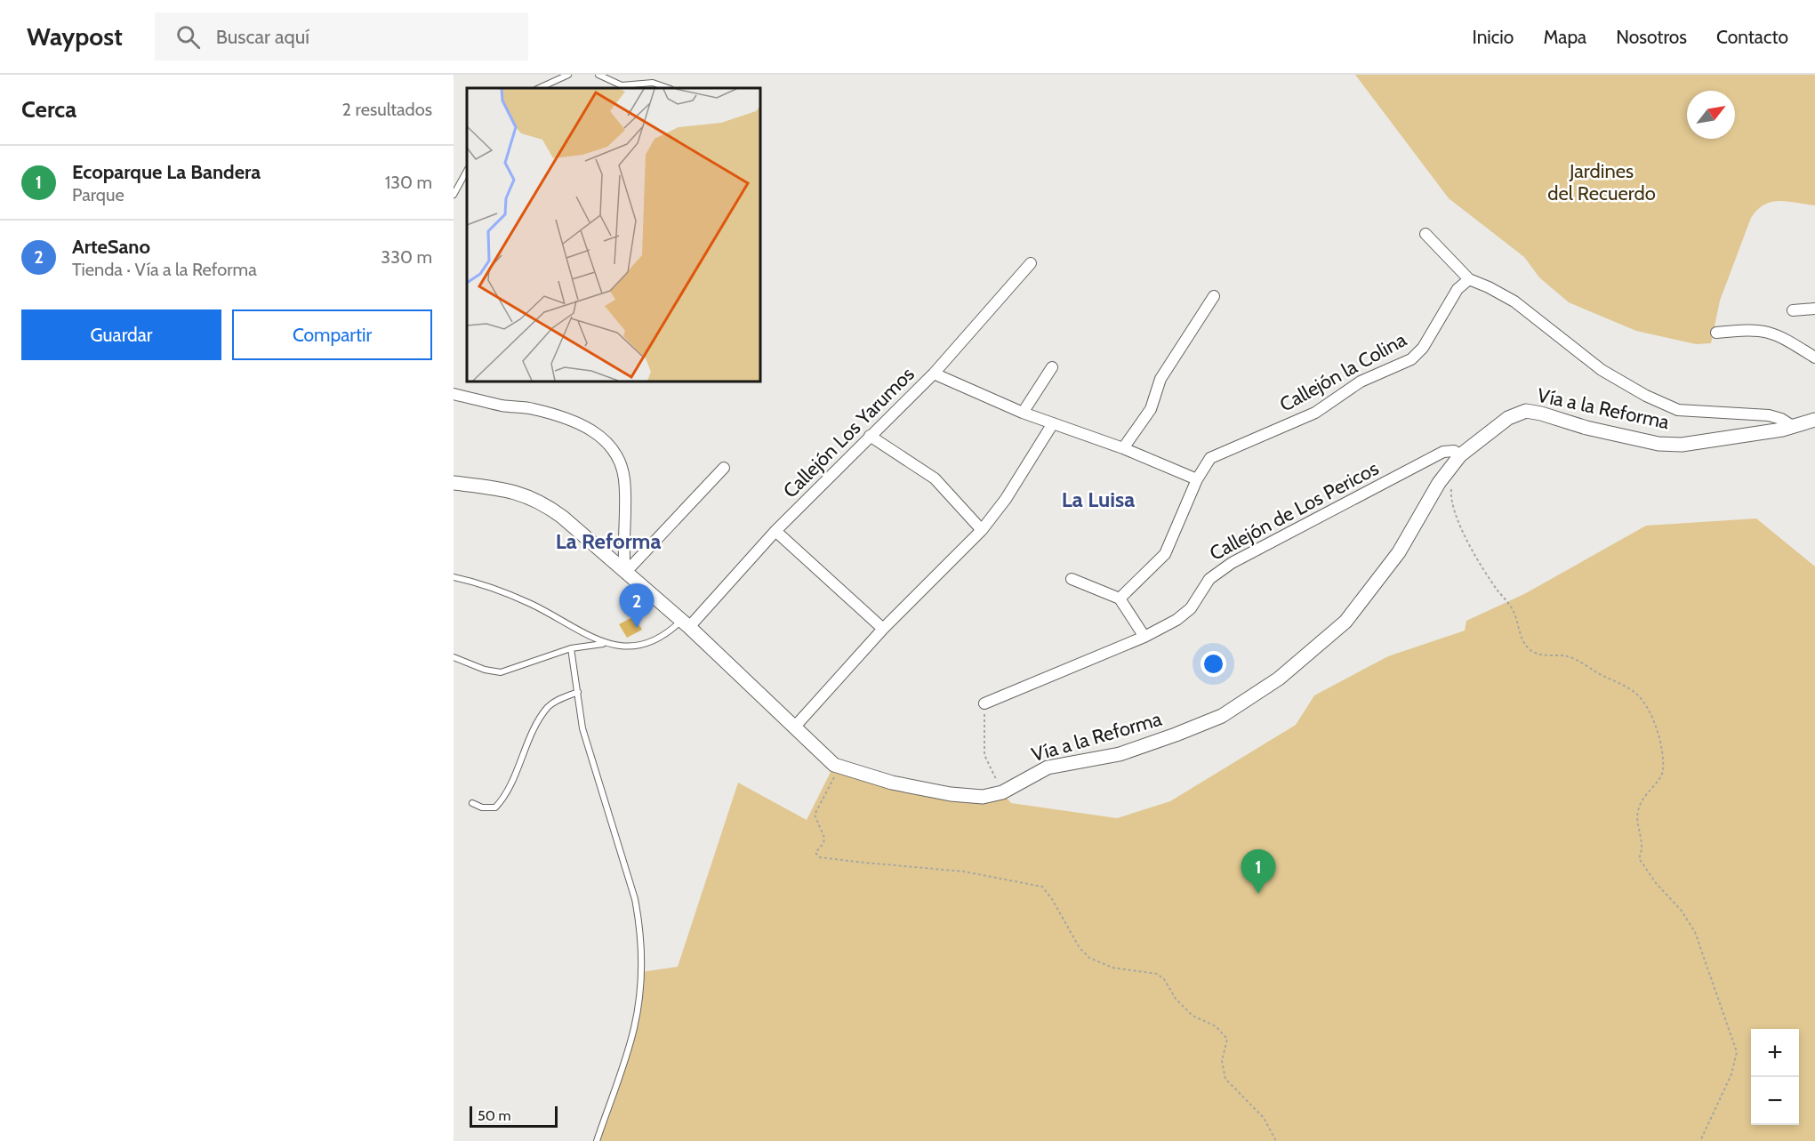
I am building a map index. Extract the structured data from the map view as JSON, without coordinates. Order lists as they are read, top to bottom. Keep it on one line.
{"streets":{"street":["Callejón la Colina","Vía a la Reforma","Callejón Los Yarumos","Callejón de Los Pericos"]},"crossings":[["Vía a la Reforma","Callejón Los Yarumos"],["Vía a la Reforma","Callejón de Los Pericos"]],"districts":["La Luisa","La Reforma"],"parks":["Jardines del Recuerdo"],"scale_bar":"50 m","north":"top right","page":{"header":"Waypost","search":"Buscar aquí","nav":["Inicio","Mapa","Nosotros","Contacto"],"heading":["Cerca","2 resultados"],"list":[{"mark":"1","name":"Ecoparque La Bandera","note":"Parque","value":"130 m"},{"mark":"2","name":"ArteSano","note":"Tienda · Vía a la Reforma","value":"330 m"}],"buttons":["Guardar","Compartir"],"pins":["2","1"],"map_buttons":["+","−"],"scale":"50 m"}}
